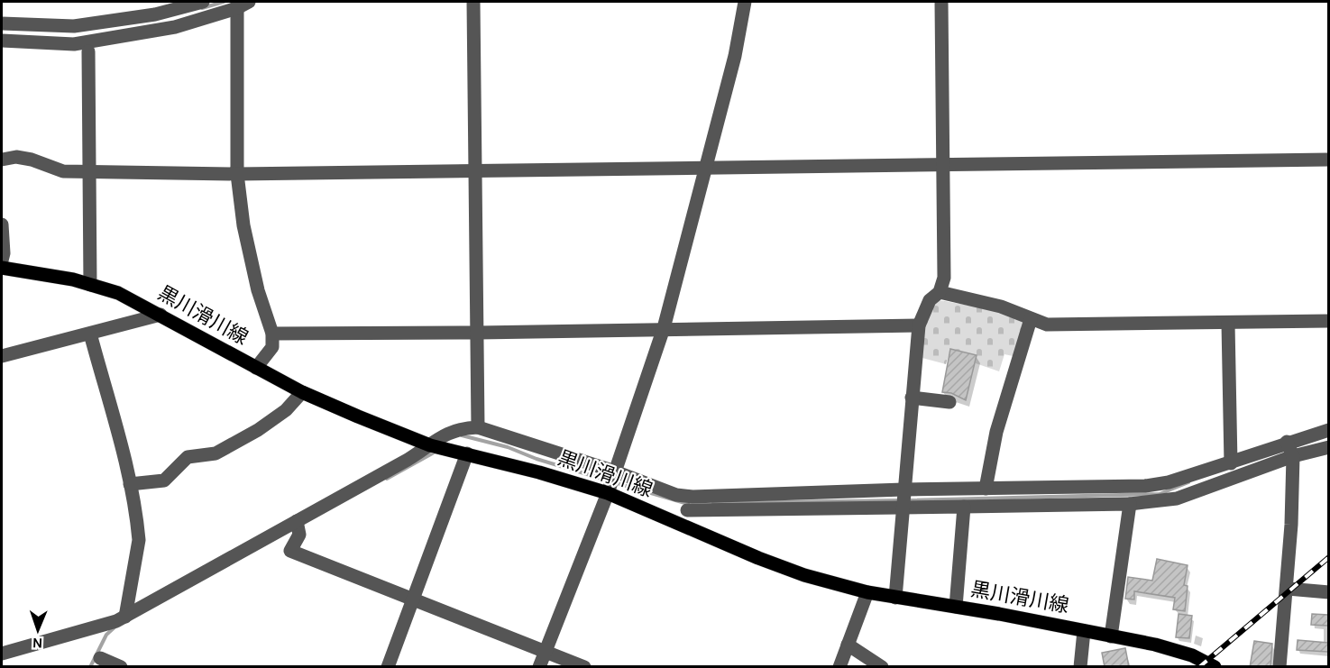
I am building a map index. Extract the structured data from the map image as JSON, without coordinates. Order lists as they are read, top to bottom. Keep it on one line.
{"streets":{"main road":["黒川滑川線"]},"north":"bottom"}
